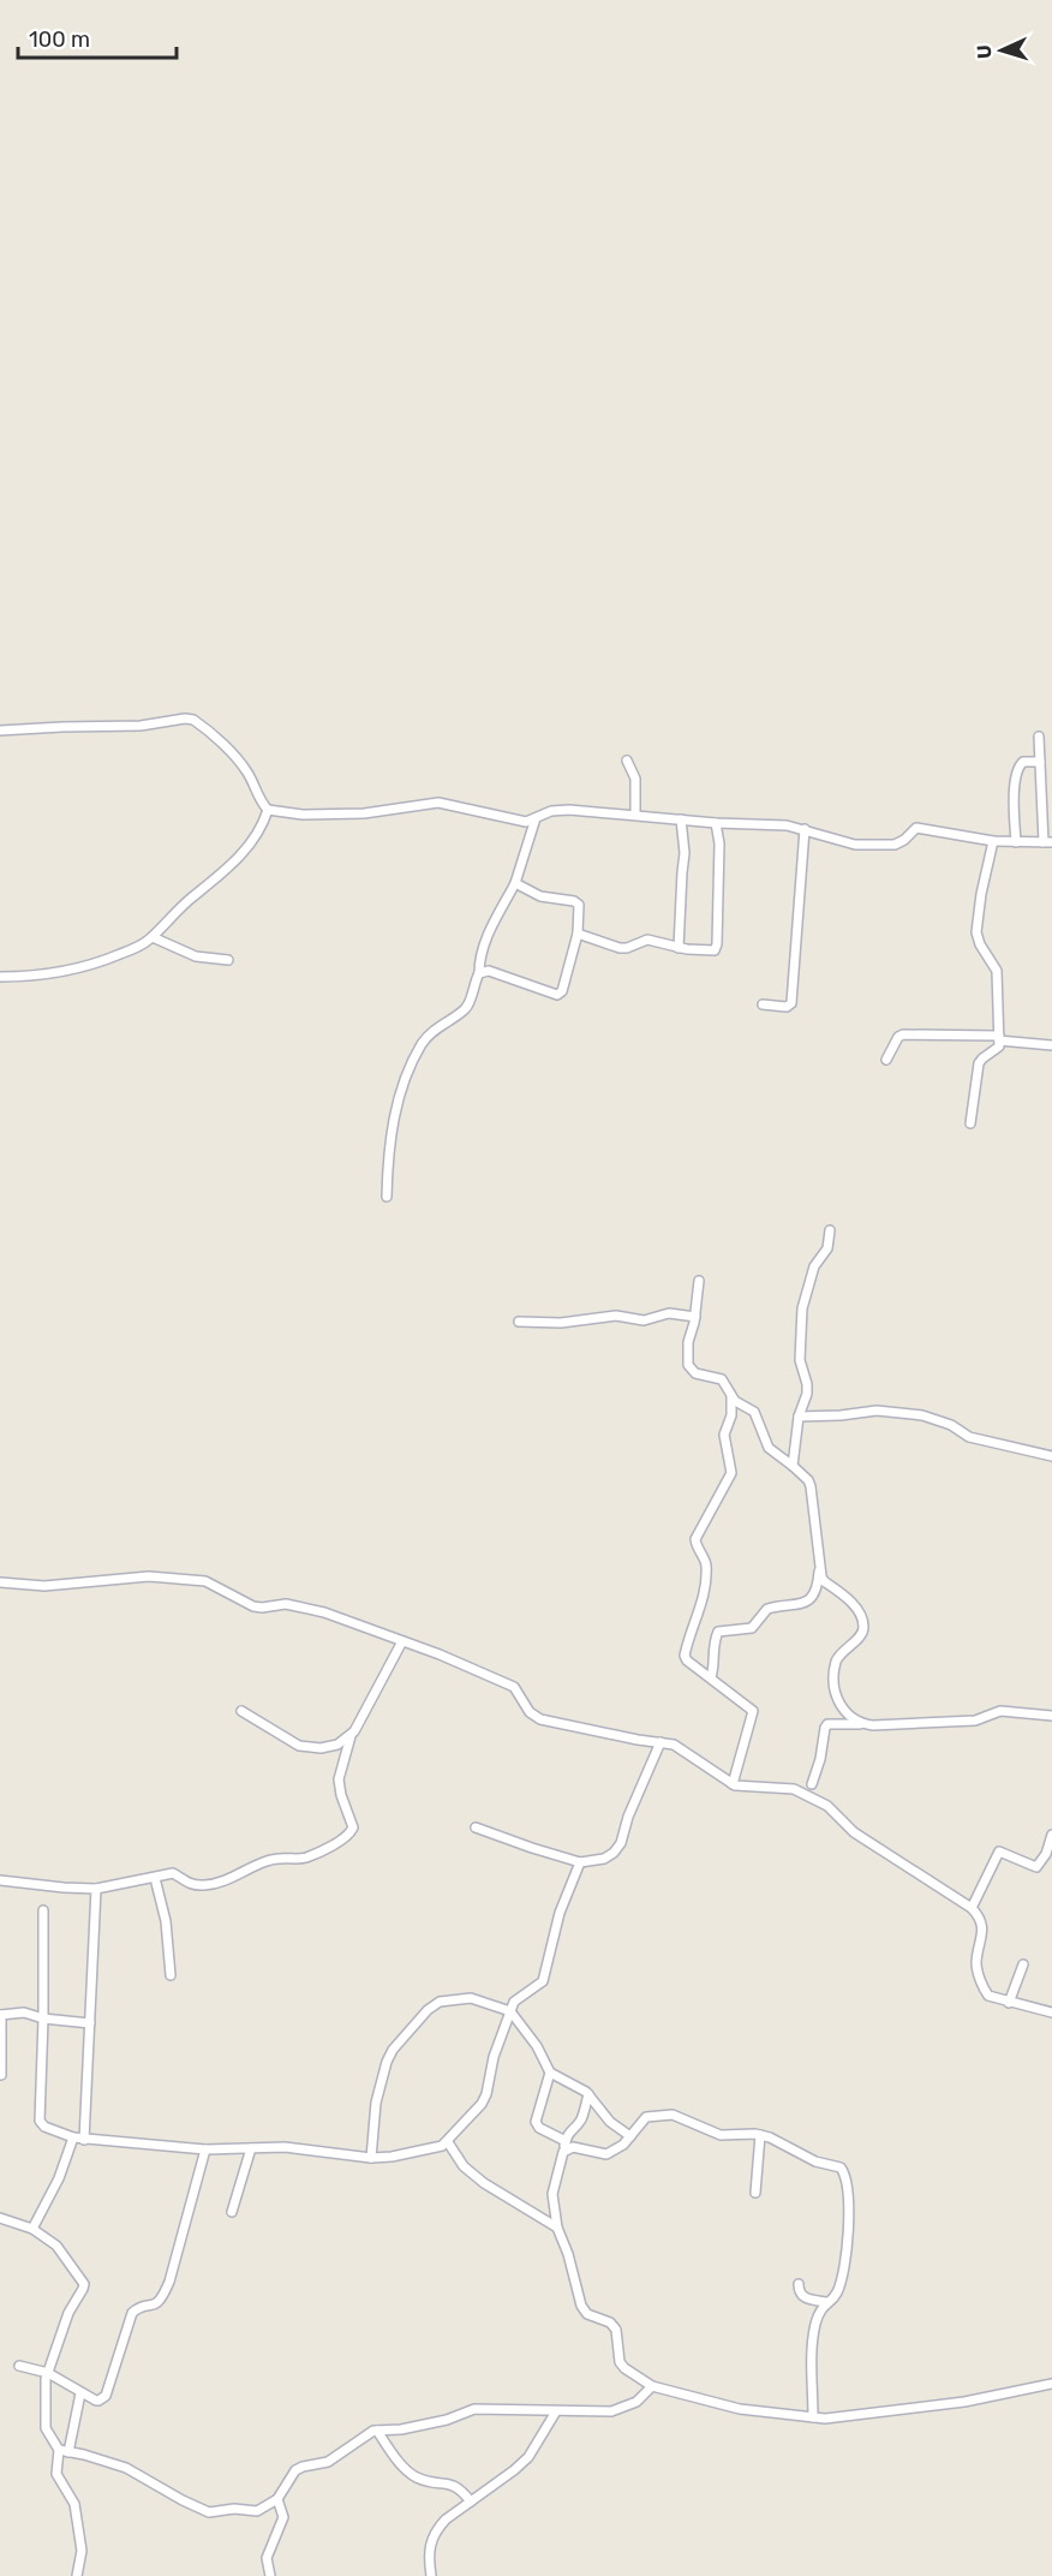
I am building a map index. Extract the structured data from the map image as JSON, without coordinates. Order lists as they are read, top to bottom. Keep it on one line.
{"scale_bar":"100 m","north":"left"}
